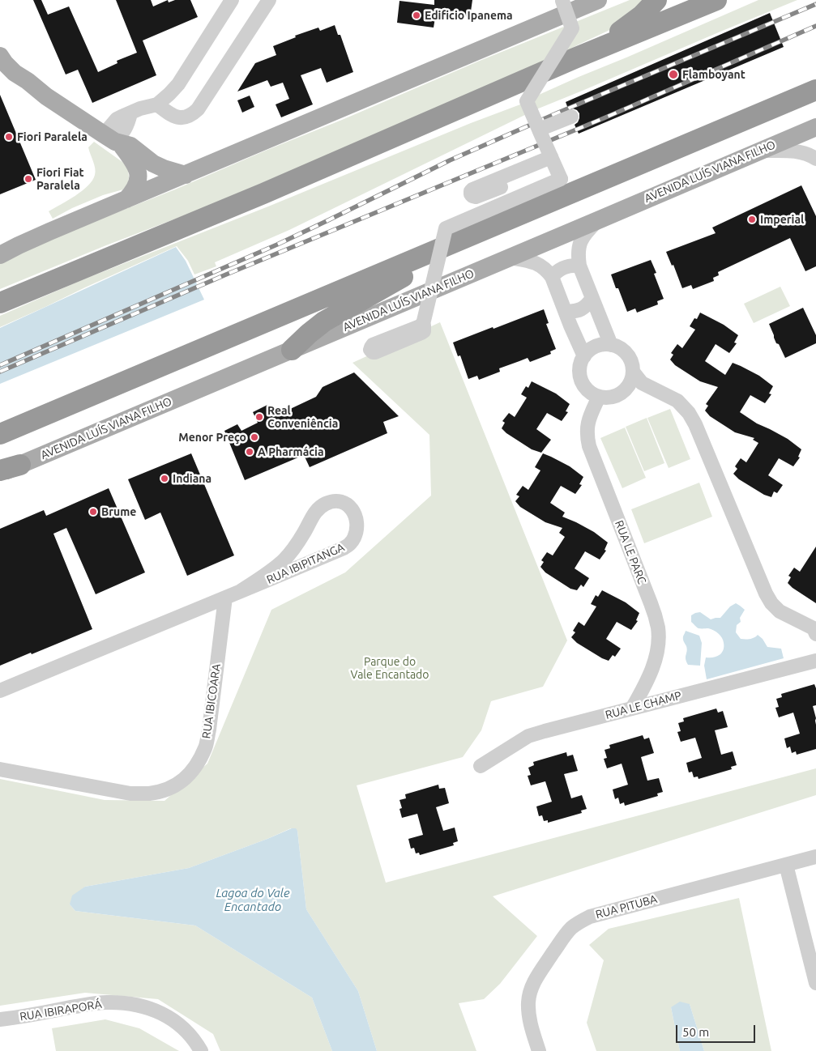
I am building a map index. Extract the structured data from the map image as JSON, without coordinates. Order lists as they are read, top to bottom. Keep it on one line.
{"streets":{"main road":["AVENIDA LUÍS VIANA FILHO"],"street":["RUA LE PARC","RUA IBIPITANGA","RUA IBICOARA","RUA LE CHAMP","RUA PITUBA","RUA IBIRAPORÁ"]},"crossings":[["RUA LE PARC","RUA LE CHAMP"],["RUA IBIPITANGA","RUA IBICOARA"]],"water":["Lagoa do Vale Encantado"],"parks":["Parque do Vale Encantado"],"places":["Edificio Ipanema","Flamboyant","Fiori Paralela","Fiori Fiat Paralela","Imperial","Real Conveniência","Menor Preço","A Pharmácia","Indiana","Brume"],"scale_bar":"50 m"}
